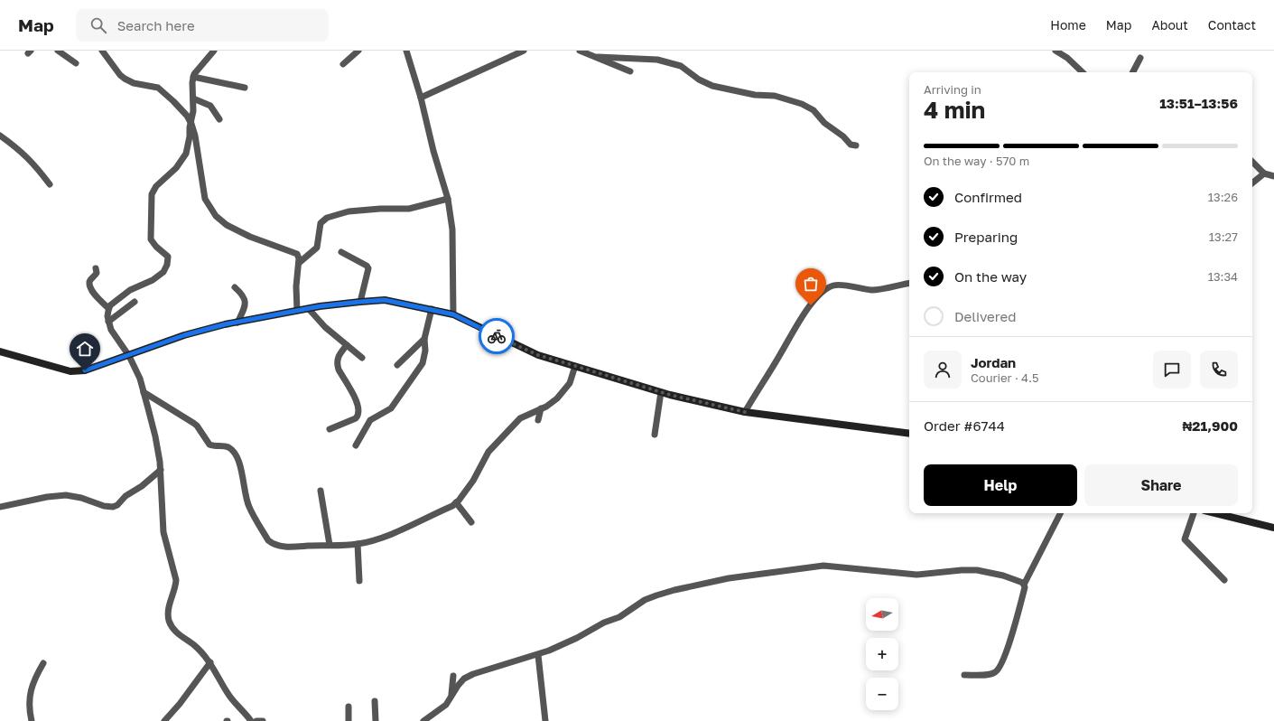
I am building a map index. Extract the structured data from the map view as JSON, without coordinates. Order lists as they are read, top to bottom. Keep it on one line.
{"north":"left","page":{"header":"Map","search":"Search here","nav":["Home","Map","About","Contact"],"heading":["4 min","Arriving in","13:51–13:56"],"panel":["Jordan","Courier · 4.5","Order #6744","₦21,900"],"bar":"On the way · 570 m","list":[["Confirmed","13:26"],["Preparing","13:27"],["On the way","13:34"],"Delivered"],"buttons":["Help","Share"],"map_buttons":["+","−"]}}
